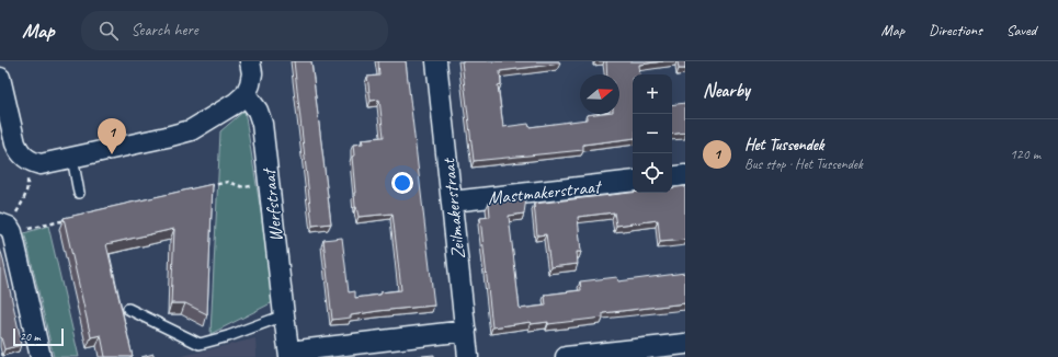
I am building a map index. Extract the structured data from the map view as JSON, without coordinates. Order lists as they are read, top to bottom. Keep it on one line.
{"streets":{"street":["Mastmakerstraat","Werfstraat","Zeilmakerstraat"]},"crossings":[["Mastmakerstraat","Zeilmakerstraat"]],"scale_bar":"20 m","north":"right","page":{"header":"Map","search":"Search here","nav":["Map","Directions","Saved"],"heading":"Nearby","map_buttons":["+","−"],"pins":"1","list":[{"mark":"1","name":"Het Tussendek","note":"Bus stop · Het Tussendek","value":"120 m"}],"scale":"20 m"}}
